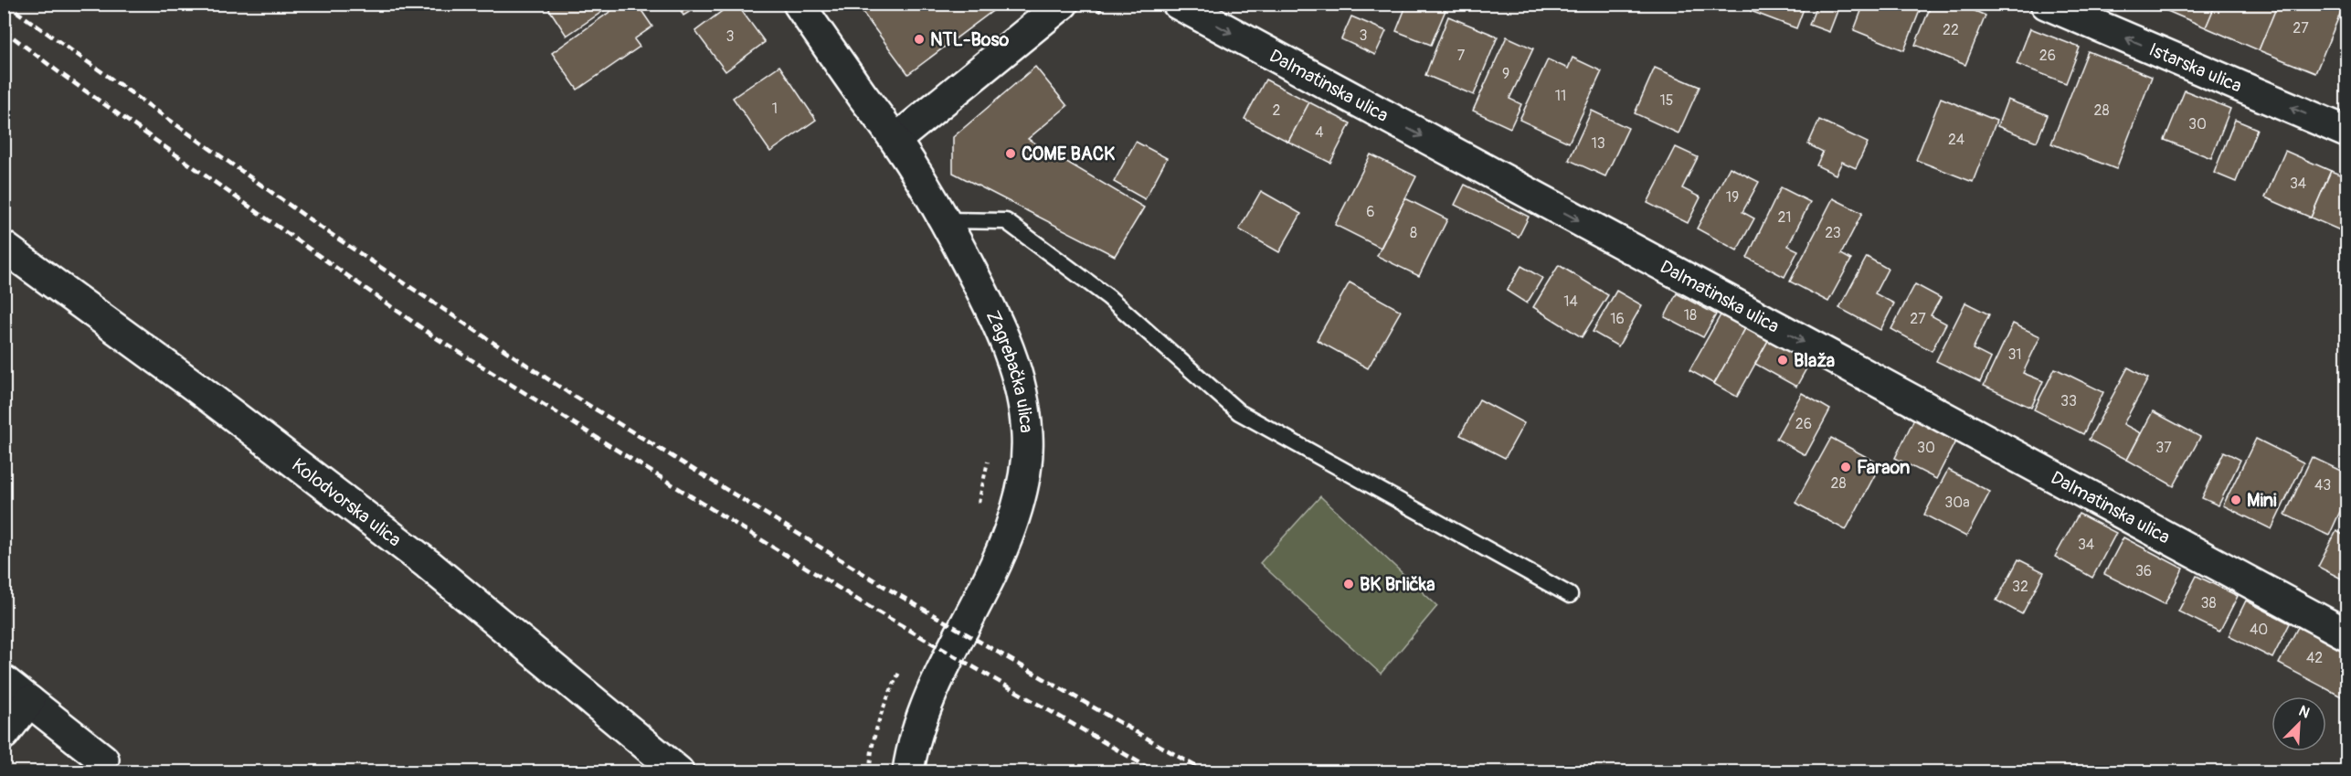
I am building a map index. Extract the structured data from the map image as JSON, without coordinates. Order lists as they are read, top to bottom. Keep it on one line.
{"streets":{"street":["Istarska ulica","Dalmatinska ulica","Zagrebačka ulica","Kolodvorska ulica"]},"one_way":["Istarska ulica","Dalmatinska ulica"],"places":["NTL-Boso","COME BACK","Blaža","Faraon","Mini","BK Brlička"],"house_numbers":["27","22","3","3","7","26","9","11","15","1","2","28","30","4","24","13","34","19","6","21","8","23","14","18","16","27","31","33","26","30","37","28","43","30a","34","36","32","38","40","42"],"north":"top right"}
